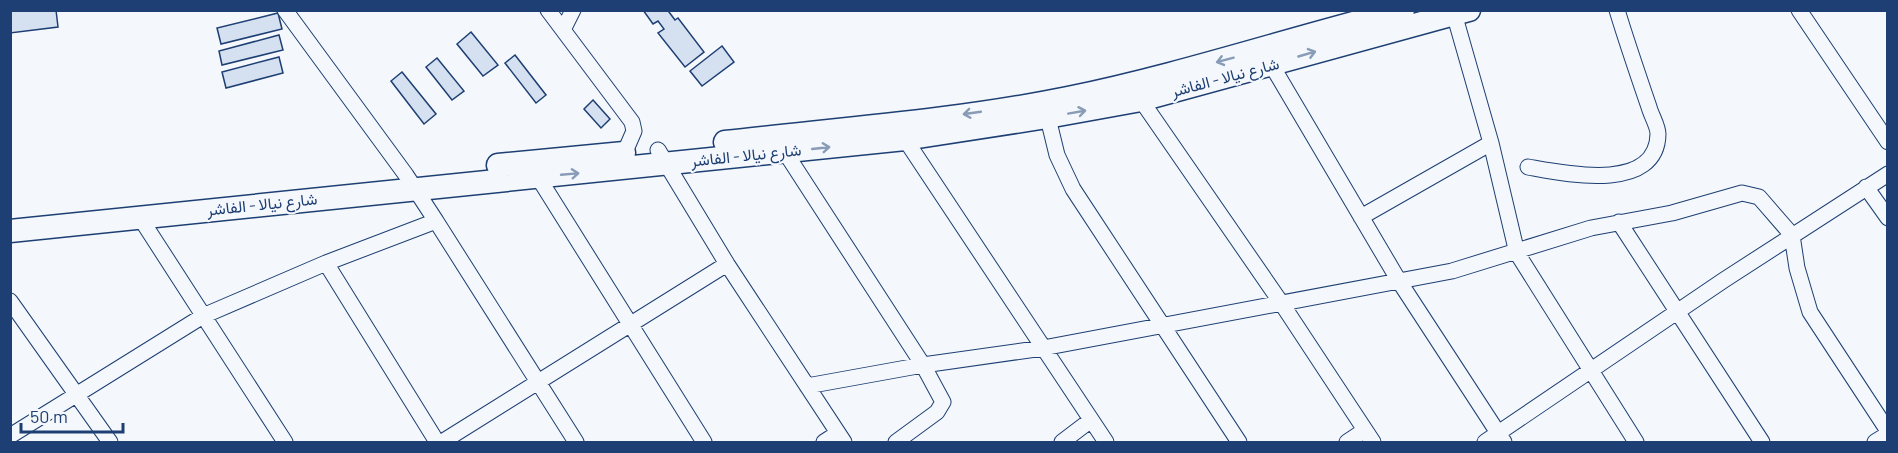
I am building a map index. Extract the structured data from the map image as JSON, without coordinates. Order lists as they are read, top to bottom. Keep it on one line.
{"streets":{"highway":["شارع نيالا - الفاشر"]},"scale_bar":"50 m"}
